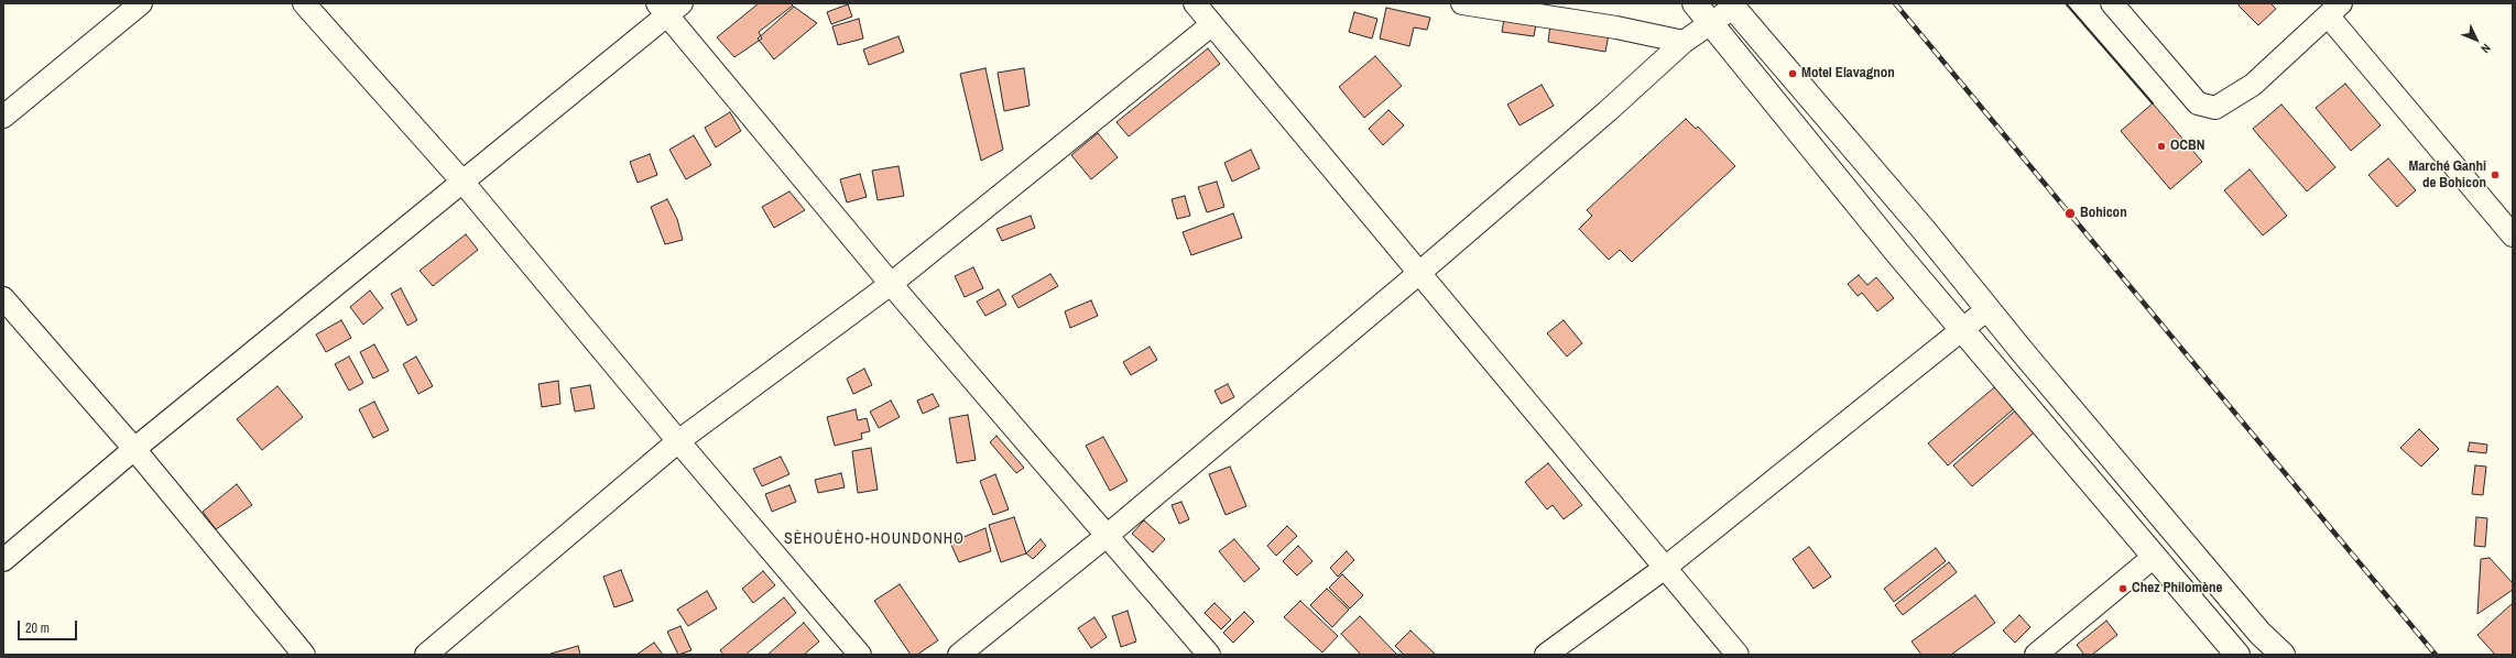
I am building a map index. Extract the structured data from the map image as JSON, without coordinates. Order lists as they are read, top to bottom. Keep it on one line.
{"districts":["SÈHOUÈHO-HOUNDONHO"],"places":["Motel Elavagnon","OCBN","Marché Ganhi de Bohicon","Bohicon","Chez Philomène"],"scale_bar":"20 m","north":"bottom right"}
